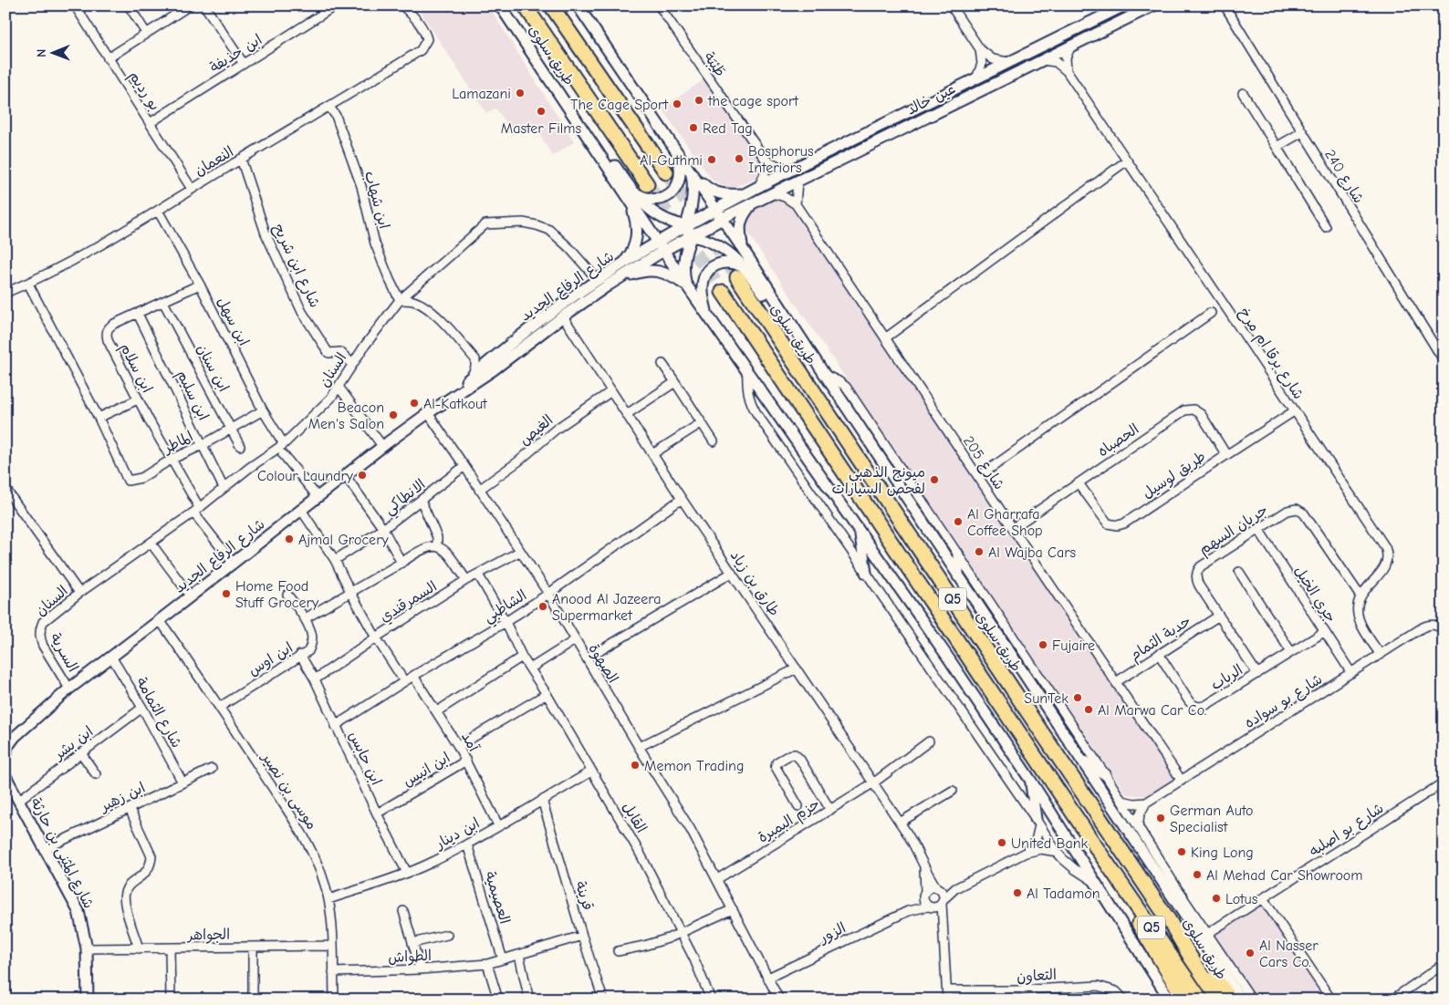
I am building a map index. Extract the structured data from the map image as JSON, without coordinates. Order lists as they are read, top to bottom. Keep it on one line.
{"streets":{"highway":["طريق سلوى","Q5"],"main road":["عين خالد","شارع الرفاع الجديد","شارع المثنى بن حارثة"],"street":["ابن حذيفة","طَيْبَة","بو رديم","النعمان","شارع 240","ابن شهاب","شارع ابن شريح","ابن سهل","شارع برقا ام مرخ","ابن سلام","ابن سنان","السنان","ابن سليم","الغيص","الحصباه","الماطر","شارع 205","طريق لوسيل","الانطاكي","جريان السهم","طارق بن زياد","جري الخيل","السمرقندي","الشاطبي","حدبة الثمام","السـرية","ابن اوس","الصهوة","الرباب","شارع بو سواده","شارع الثمامة","آمد","ابن بشر","ابن حابس","ابن انيس","موسى بن نصير","ابن زهير","القابل","حزم البمبرة","شارع بو اصلبه","ابن دينار","قرينة","العصيمية","الزور","الجواهر","الطواش","التعاون"]},"crossings":[["ابن حذيفة","بو رديم"],["طريق سلوى","عين خالد"],["طريق سلوى","شارع الرفاع الجديد"],["طريق سلوى","شارع بو اصلبه"],["بو رديم","النعمان"],["عين خالد","شارع الرفاع الجديد"],["عين خالد","شارع برقا ام مرخ"],["النعمان","ابن شهاب"],["النعمان","شارع ابن شريح"],["النعمان","ابن سهل"],["ابن شهاب","السنان"],["شارع ابن شريح","السنان"],["شارع الرفاع الجديد","ابن سلام"],["شارع الرفاع الجديد","السنان"],["شارع الرفاع الجديد","طارق بن زياد"],["شارع الرفاع الجديد","السـرية"],["شارع الرفاع الجديد","الصهوة"],["شارع الرفاع الجديد","شارع الثمامة"],["شارع الرفاع الجديد","موسى بن نصير"],["ابن سهل","ابن سلام"],["ابن سهل","السنان"],["ابن سهل","الماطر"],["شارع برقا ام مرخ","طريق لوسيل"],["شارع برقا ام مرخ","جريان السهم"],["ابن سلام","ابن سنان"],["ابن سلام","السنان"],["ابن سلام","ابن سليم"],["ابن سلام","الماطر"],["ابن سنان","الماطر"],["السنان","ابن سليم"],["السنان","السـرية"],["ابن سليم","الماطر"],["الغيص","طارق بن زياد"],["الغيص","الصهوة"],["الحصباه","شارع 205"],["الحصباه","طريق لوسيل"],["شارع 205","حدبة الثمام"],["شارع 205","شارع بو سواده"],["الانطاكي","الصهوة"],["جريان السهم","جري الخيل"],["جريان السهم","حدبة الثمام"],["جريان السهم","الرباب"],["طارق بن زياد","الشاطبي"],["طارق بن زياد","حزم البمبرة"],["طارق بن زياد","الزور"],["جري الخيل","الرباب"],["جري الخيل","شارع بو سواده"],["السمرقندي","الصهوة"],["السمرقندي","ابن حابس"],["السمرقندي","القابل"],["الشاطبي","الصهوة"],["الشاطبي","آمد"],["الشاطبي","ابن حابس"],["الشاطبي","القابل"],["حدبة الثمام","الرباب"],["ابن اوس","ابن حابس"],["ابن اوس","موسى بن نصير"],["الصهوة","حزم البمبرة"],["الصهوة","الزور"],["شارع الثمامة","ابن بشر"],["شارع الثمامة","ابن زهير"],["آمد","ابن انيس"],["آمد","ابن دينار"],["ابن بشر","شارع المثنى بن حارثة"],["ابن حابس","ابن انيس"],["ابن حابس","ابن دينار"],["ابن انيس","القابل"],["موسى بن نصير","ابن دينار"],["موسى بن نصير","الجواهر"],["موسى بن نصير","الطواش"],["ابن زهير","شارع المثنى بن حارثة"],["القابل","ابن دينار"],["ابن دينار","قرينة"],["ابن دينار","العصيمية"],["شارع المثنى بن حارثة","الجواهر"],["قرينة","الطواش"],["العصيمية","الطواش"]],"places":["Lamazani","the cage sport","The Cage Sport","Master Films","Red Tag","Bosphorus Interiors","Al-Guthmi","Al-Katkout","Beacon Men's Salon","Colour Laundry","ميونج الذهبي لفحص السيارات","Al Gharrafa Coffee Shop","Ajmal Grocery","Al Wajba Cars","Home Food Stuff Grocery","Anood Al Jazeera Supermarket","Fujaire","SunTek","Al Marwa Car Co.","Memon Trading","German Auto Specialist","United Bank","King Long","Al Mehad Car Showroom","Al Tadamon","Lotus","Al Nasser Cars Co."],"north":"left"}
